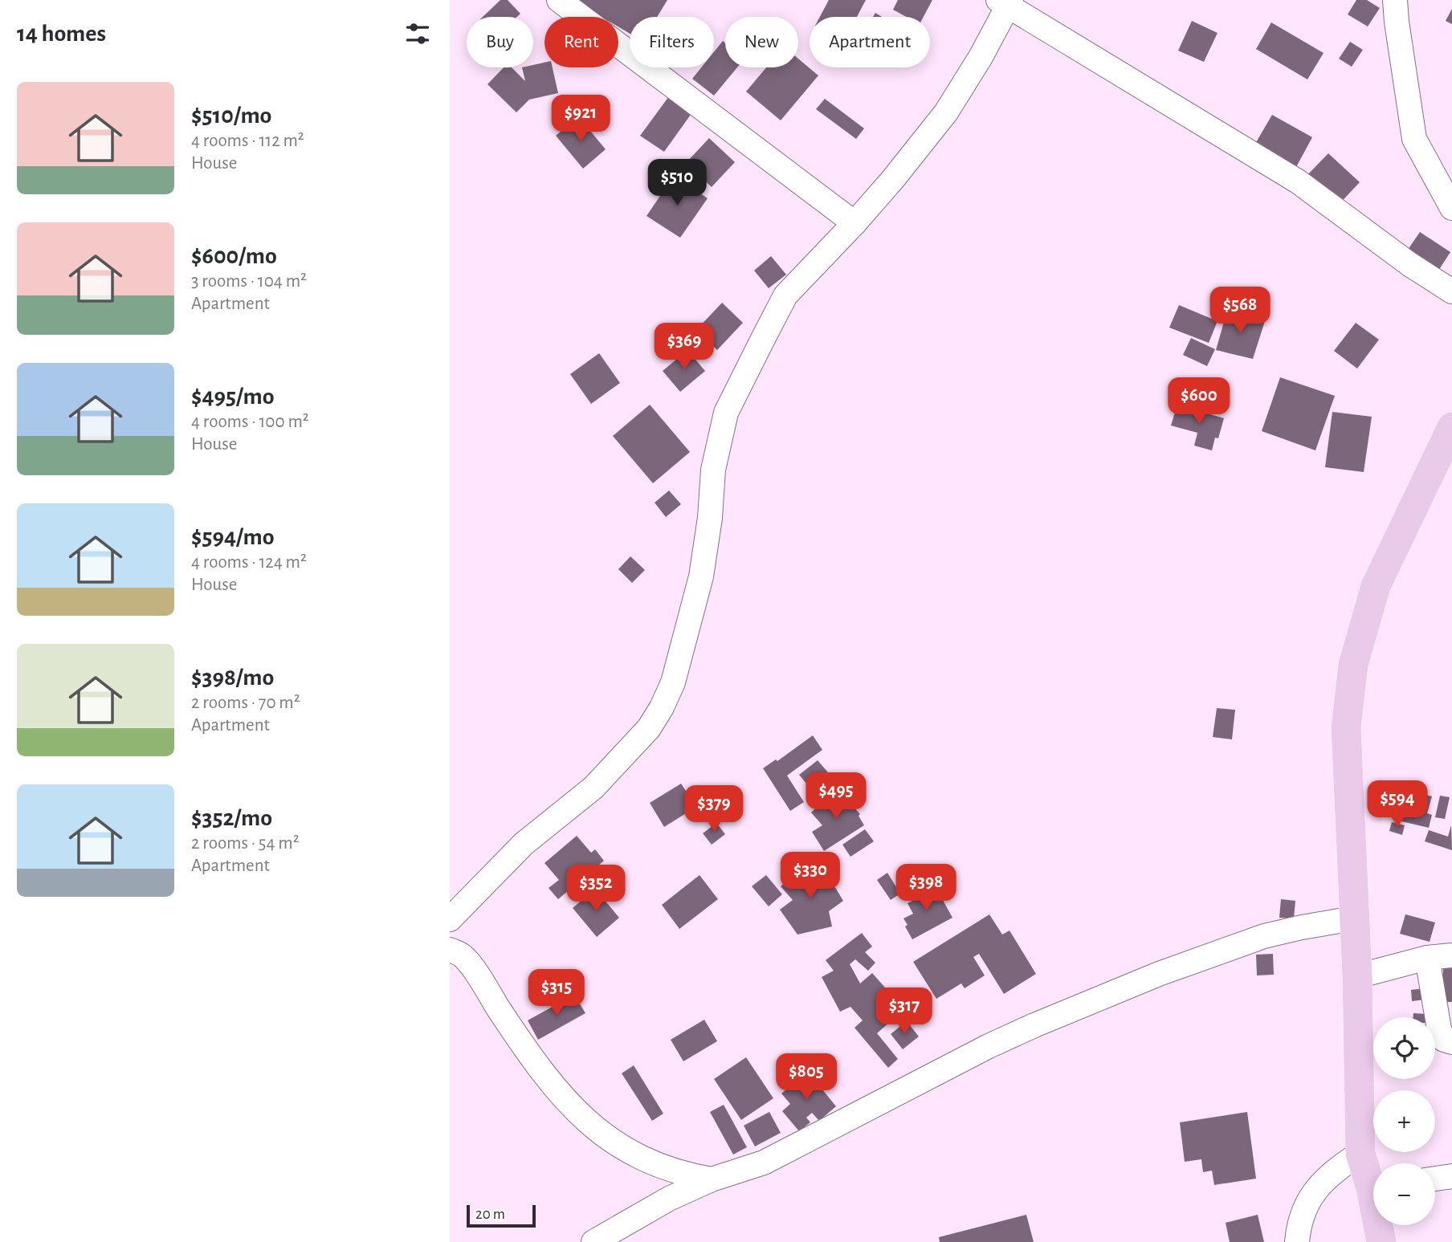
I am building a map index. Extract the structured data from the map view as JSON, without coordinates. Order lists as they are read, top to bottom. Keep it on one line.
{"scale_bar":"20 m","page":{"heading":"14 homes","chip":["Buy","Rent","Filters","New","Apartment"],"list":[{"name":"$510/mo","note":"4 rooms · 112 m² · House"},{"name":"$600/mo","note":"3 rooms · 104 m² · Apartment"},{"name":"$495/mo","note":"4 rooms · 100 m² · House"},{"name":"$594/mo","note":"4 rooms · 124 m² · House"},{"name":"$398/mo","note":"2 rooms · 70 m² · Apartment"},{"name":"$352/mo","note":"2 rooms · 54 m² · Apartment"}],"price":["$921","$510","$568","$369","$600","$495","$594","$379","$330","$398","$352","$315","$317","$805"],"map_buttons":["+","−"],"scale":"20 m"}}
